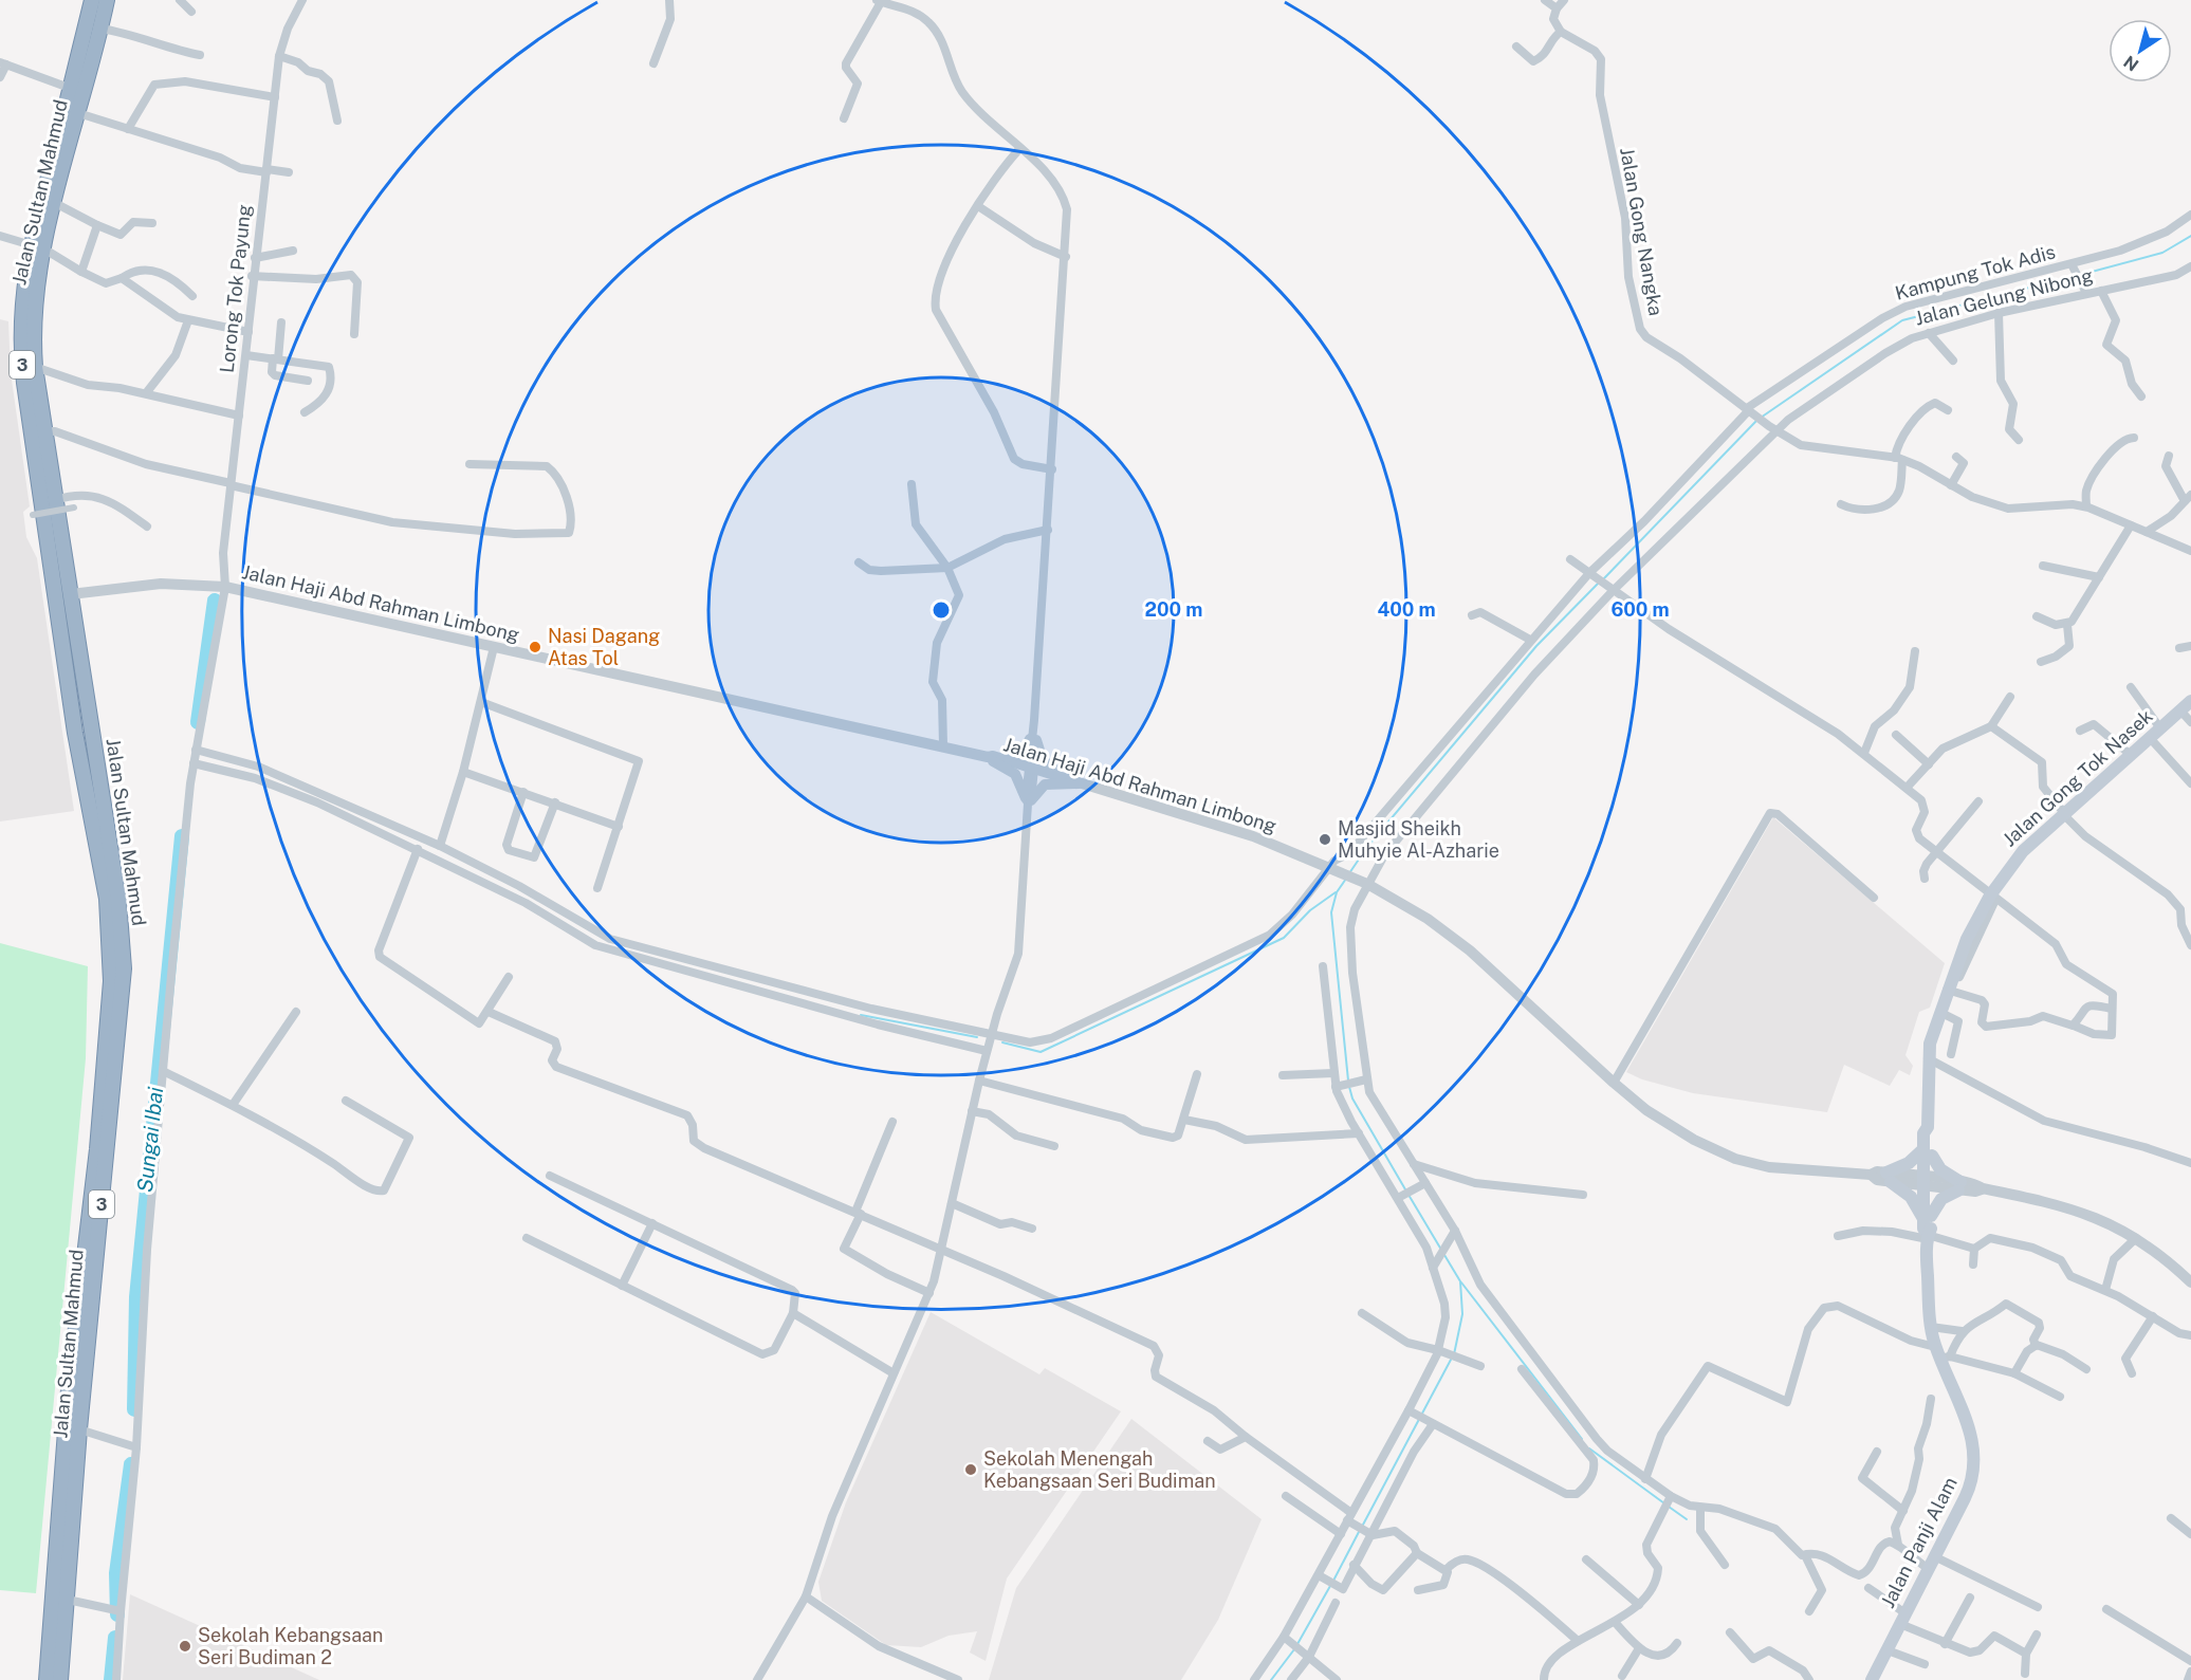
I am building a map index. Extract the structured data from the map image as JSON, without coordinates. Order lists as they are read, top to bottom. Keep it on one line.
{"streets":{"highway":["Jalan Sultan Mahmud","3"],"main road":["Jalan Gong Tok Nasek","Jalan Panji Alam"],"street":["Jalan Gong Nangka","Kampung Tok Adis","Lorong Tok Payung","Jalan Gelung Nibong","Jalan Haji Abd Rahman Limbong"]},"crossings":[["Jalan Sultan Mahmud","Jalan Haji Abd Rahman Limbong"],["Jalan Gong Nangka","Kampung Tok Adis"],["Kampung Tok Adis","Lorong Tok Payung"],["Kampung Tok Adis","Jalan Haji Abd Rahman Limbong"],["Lorong Tok Payung","Jalan Haji Abd Rahman Limbong"],["Jalan Gelung Nibong","Jalan Haji Abd Rahman Limbong"],["Jalan Haji Abd Rahman Limbong","Jalan Panji Alam"],["Jalan Gong Tok Nasek","Jalan Panji Alam"]],"water":["Sungai Ibai"],"places":["Nasi Dagang Atas Tol","Masjid Sheikh Muhyie Al-Azharie","Sekolah Menengah Kebangsaan Seri Budiman","Sekolah Kebangsaan Seri Budiman 2"],"north":"bottom left","rings":["200 m","400 m","600 m"]}
